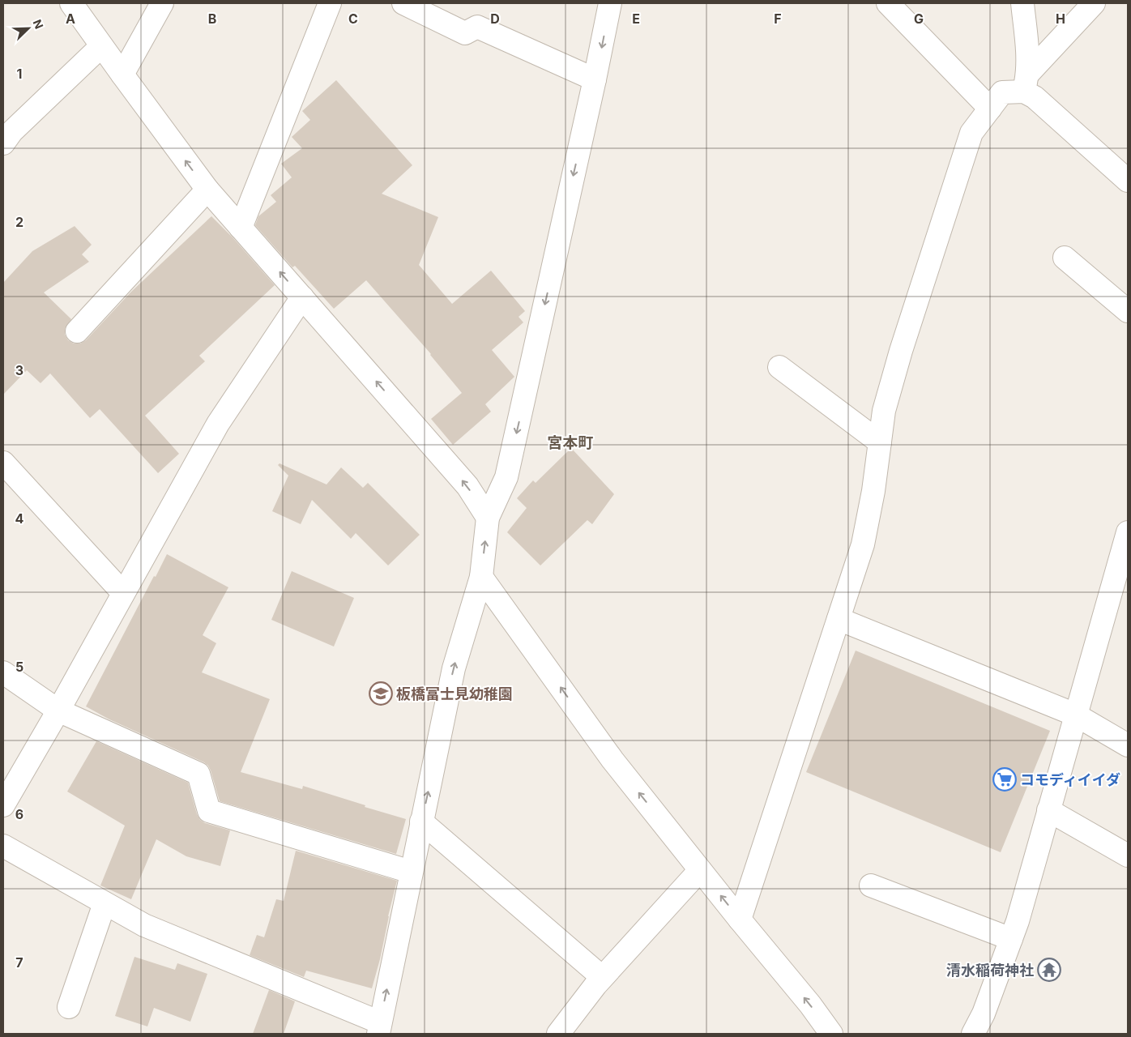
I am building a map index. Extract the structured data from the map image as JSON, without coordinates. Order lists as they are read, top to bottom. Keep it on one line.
{"districts":["宮本町"],"places":{"school or university":["板橋富士見幼稚園"],"supermarket":["コモディイイダ"],"temple":["清水稲荷神社"]},"north":"top right","grid":{"columns":["A","B","C","D","E","F","G","H"],"rows":["1","2","3","4","5","6","7"]}}
